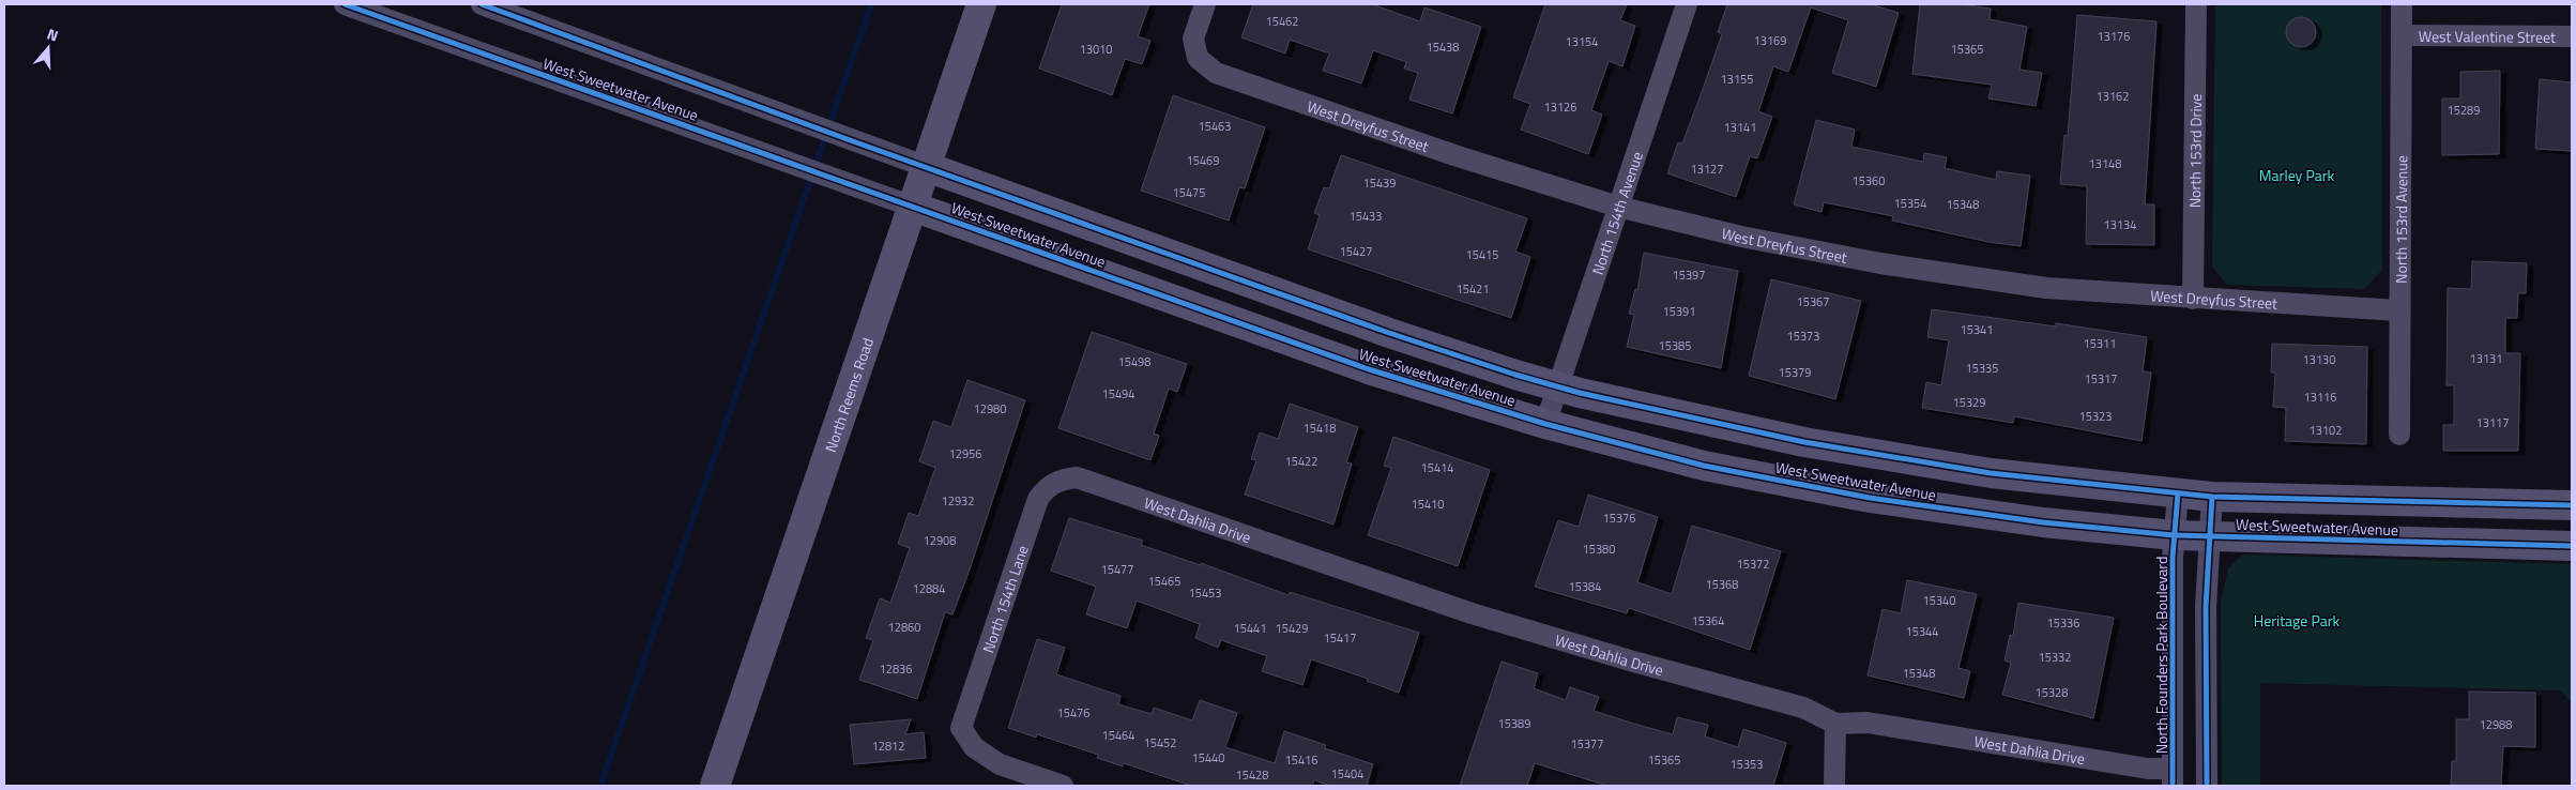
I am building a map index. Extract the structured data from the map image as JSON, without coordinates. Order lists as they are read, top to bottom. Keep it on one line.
{"streets":{"street":["West Valentine Street","West Sweetwater Avenue","West Dreyfus Street","North 153rd Drive","North 154th Avenue","North 153rd Avenue","North Reems Road","West Dahlia Drive","North 154th Lane","North Founders Park Boulevard"]},"crossings":[["West Valentine Street","North 153rd Avenue"],["West Sweetwater Avenue","North 154th Avenue"],["West Sweetwater Avenue","North Reems Road"],["West Sweetwater Avenue","North Founders Park Boulevard"],["West Dreyfus Street","North 153rd Drive"],["West Dreyfus Street","North 154th Avenue"],["West Dreyfus Street","North 153rd Avenue"],["West Dahlia Drive","North 154th Lane"],["West Dahlia Drive","North Founders Park Boulevard"]],"parks":["Marley Park","Heritage Park"],"house_numbers":["15462","13176","13169","13154","15438","13010","15365","13155","13162","13126","15289","15463","13141","15469","13148","13127","15360","15439","15475","15354","15348","15433","13134","15427","15415","15397","15421","15367","15391","15341","15373","15311","15385","13131","13130","15498","15335","15379","15317","15494","13116","15329","12980","15323","13117","15418","13102","12956","15422","15414","12932","15410","15376","12908","15380","15372","15477","15465","15368","15384","12884","15453","15340","15364","15336","12860","15441","15429","15344","15417","15332","12836","15348","15328","15476","15389","12988","15464","15452","15377","12812","15440","15416","15365","15353","15404","15428"],"north":"top"}
